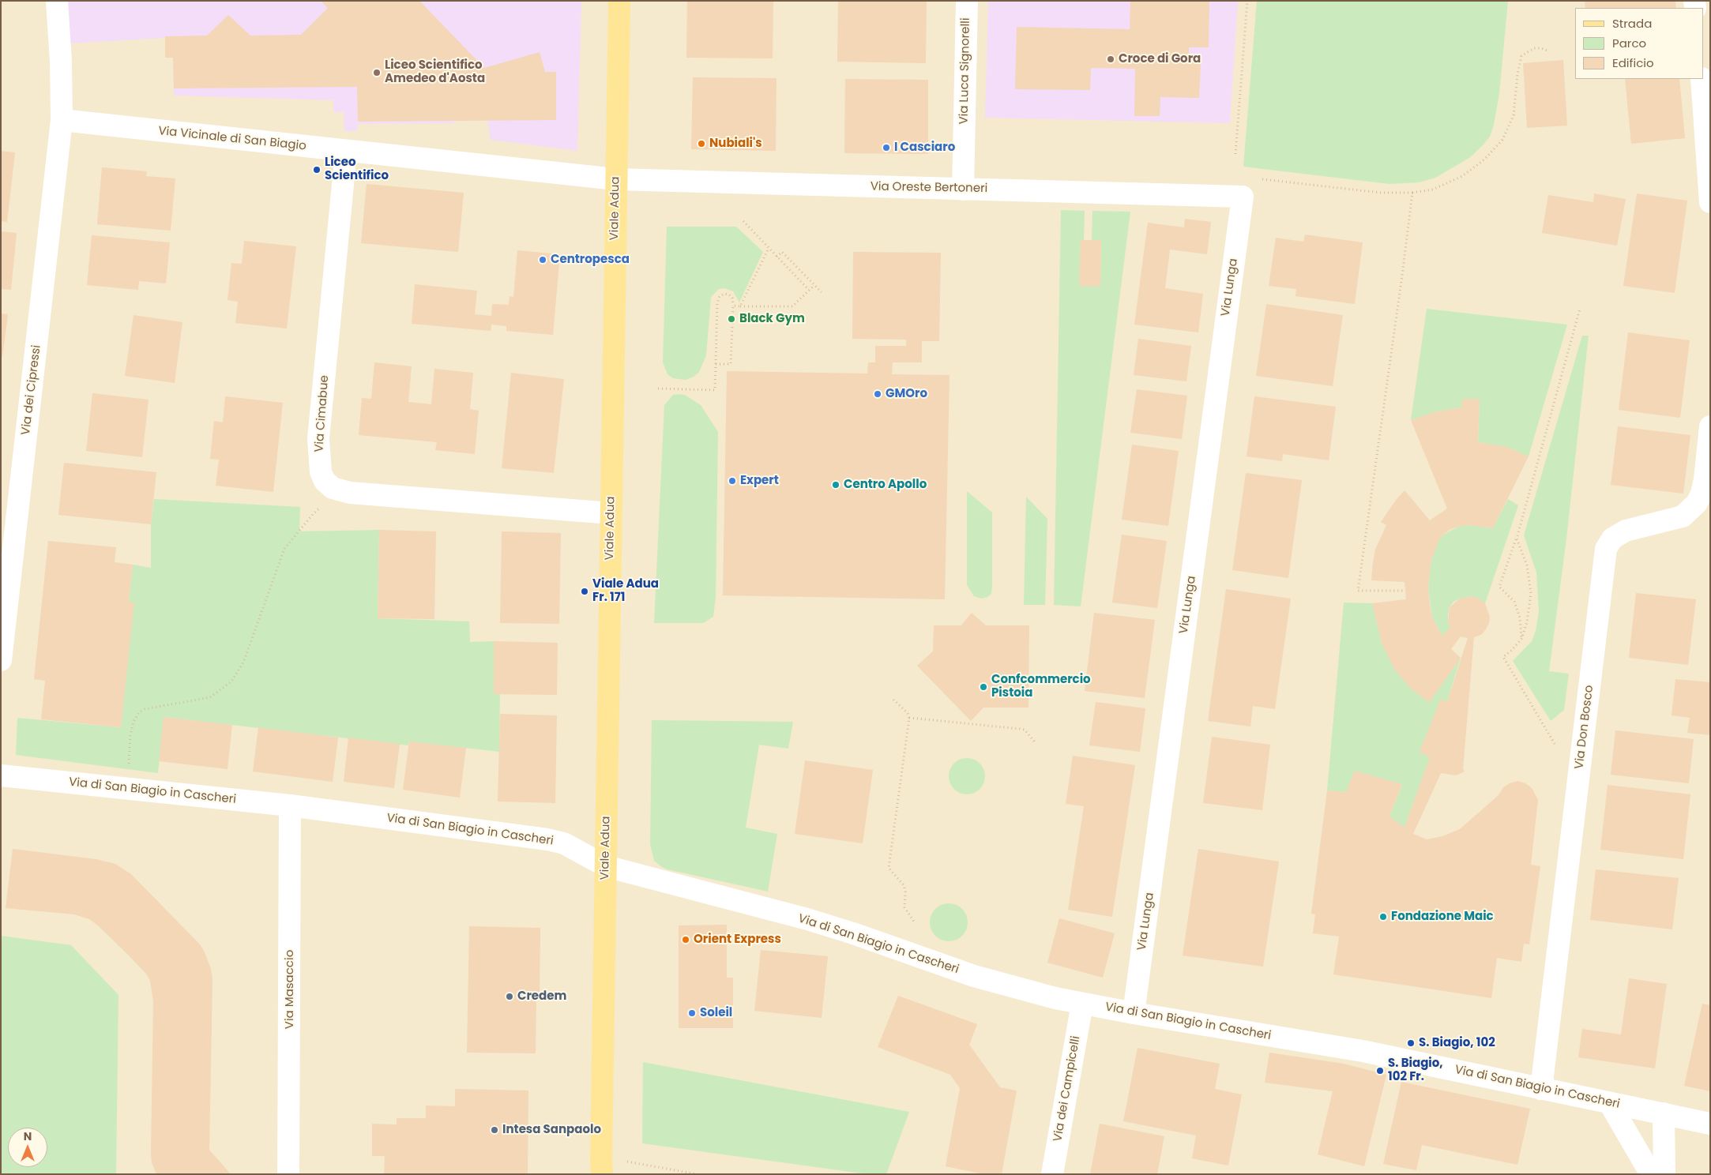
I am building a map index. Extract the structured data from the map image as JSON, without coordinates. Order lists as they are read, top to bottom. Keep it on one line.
{"streets":{"main road":["Viale Adua"],"street":["Via Luca Signorelli","Via Vicinale di San Biagio","Via Oreste Bertoneri","Via Lunga","Via dei Cipressi","Via Cimabue","Via Don Bosco","Via di San Biagio in Cascheri","Via Masaccio","Via dei Campicelli"]},"crossings":[["Via Luca Signorelli","Via Oreste Bertoneri"],["Via Vicinale di San Biagio","Via Oreste Bertoneri"],["Via Vicinale di San Biagio","Viale Adua"],["Via Vicinale di San Biagio","Via dei Cipressi"],["Via Vicinale di San Biagio","Via Cimabue"],["Via Oreste Bertoneri","Viale Adua"],["Via Oreste Bertoneri","Via Lunga"],["Viale Adua","Via Cimabue"],["Viale Adua","Via di San Biagio in Cascheri"],["Via Lunga","Via di San Biagio in Cascheri"],["Via Don Bosco","Via di San Biagio in Cascheri"],["Via di San Biagio in Cascheri","Via Masaccio"],["Via di San Biagio in Cascheri","Via dei Campicelli"]],"places":["Croce di Gora","Liceo Scientifico Amedeo d'Aosta","Nubiali's","I Casciaro","Liceo Scientifico","Centropesca","Black Gym","GMOro","Expert","Centro Apollo","Viale Adua Fr. 171","Confcommercio Pistoia","Fondazione Maic","Orient Express","Credem","Soleil","S. Biagio, 102","S. Biagio, 102 Fr.","Intesa Sanpaolo"],"legend":["Strada","Parco","Edificio"],"north":"top"}
